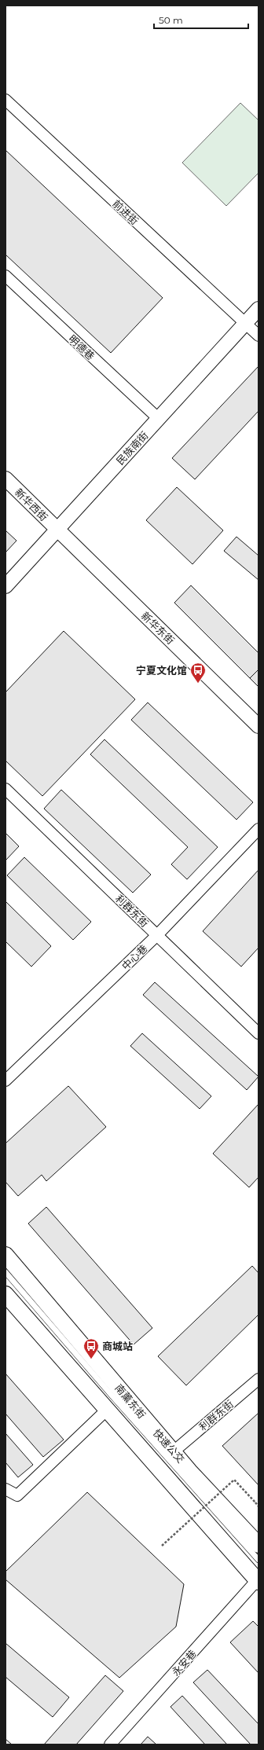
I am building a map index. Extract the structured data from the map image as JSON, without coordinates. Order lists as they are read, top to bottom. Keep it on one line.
{"streets":{"main road":["南薰东街"],"street":["前进街","明德巷","民族南街","新华西街","新华东街","利群东街","中心巷","永安巷"],"lane":["快速公交"]},"crossings":[["前进街","民族南街"],["明德巷","民族南街"],["民族南街","新华西街"],["民族南街","新华东街"],["新华西街","新华东街"],["利群东街","中心巷"],["利群东街","南薰东街"]],"places":{"bus stop":["宁夏文化馆","商城站"]},"scale_bar":"50 m"}
